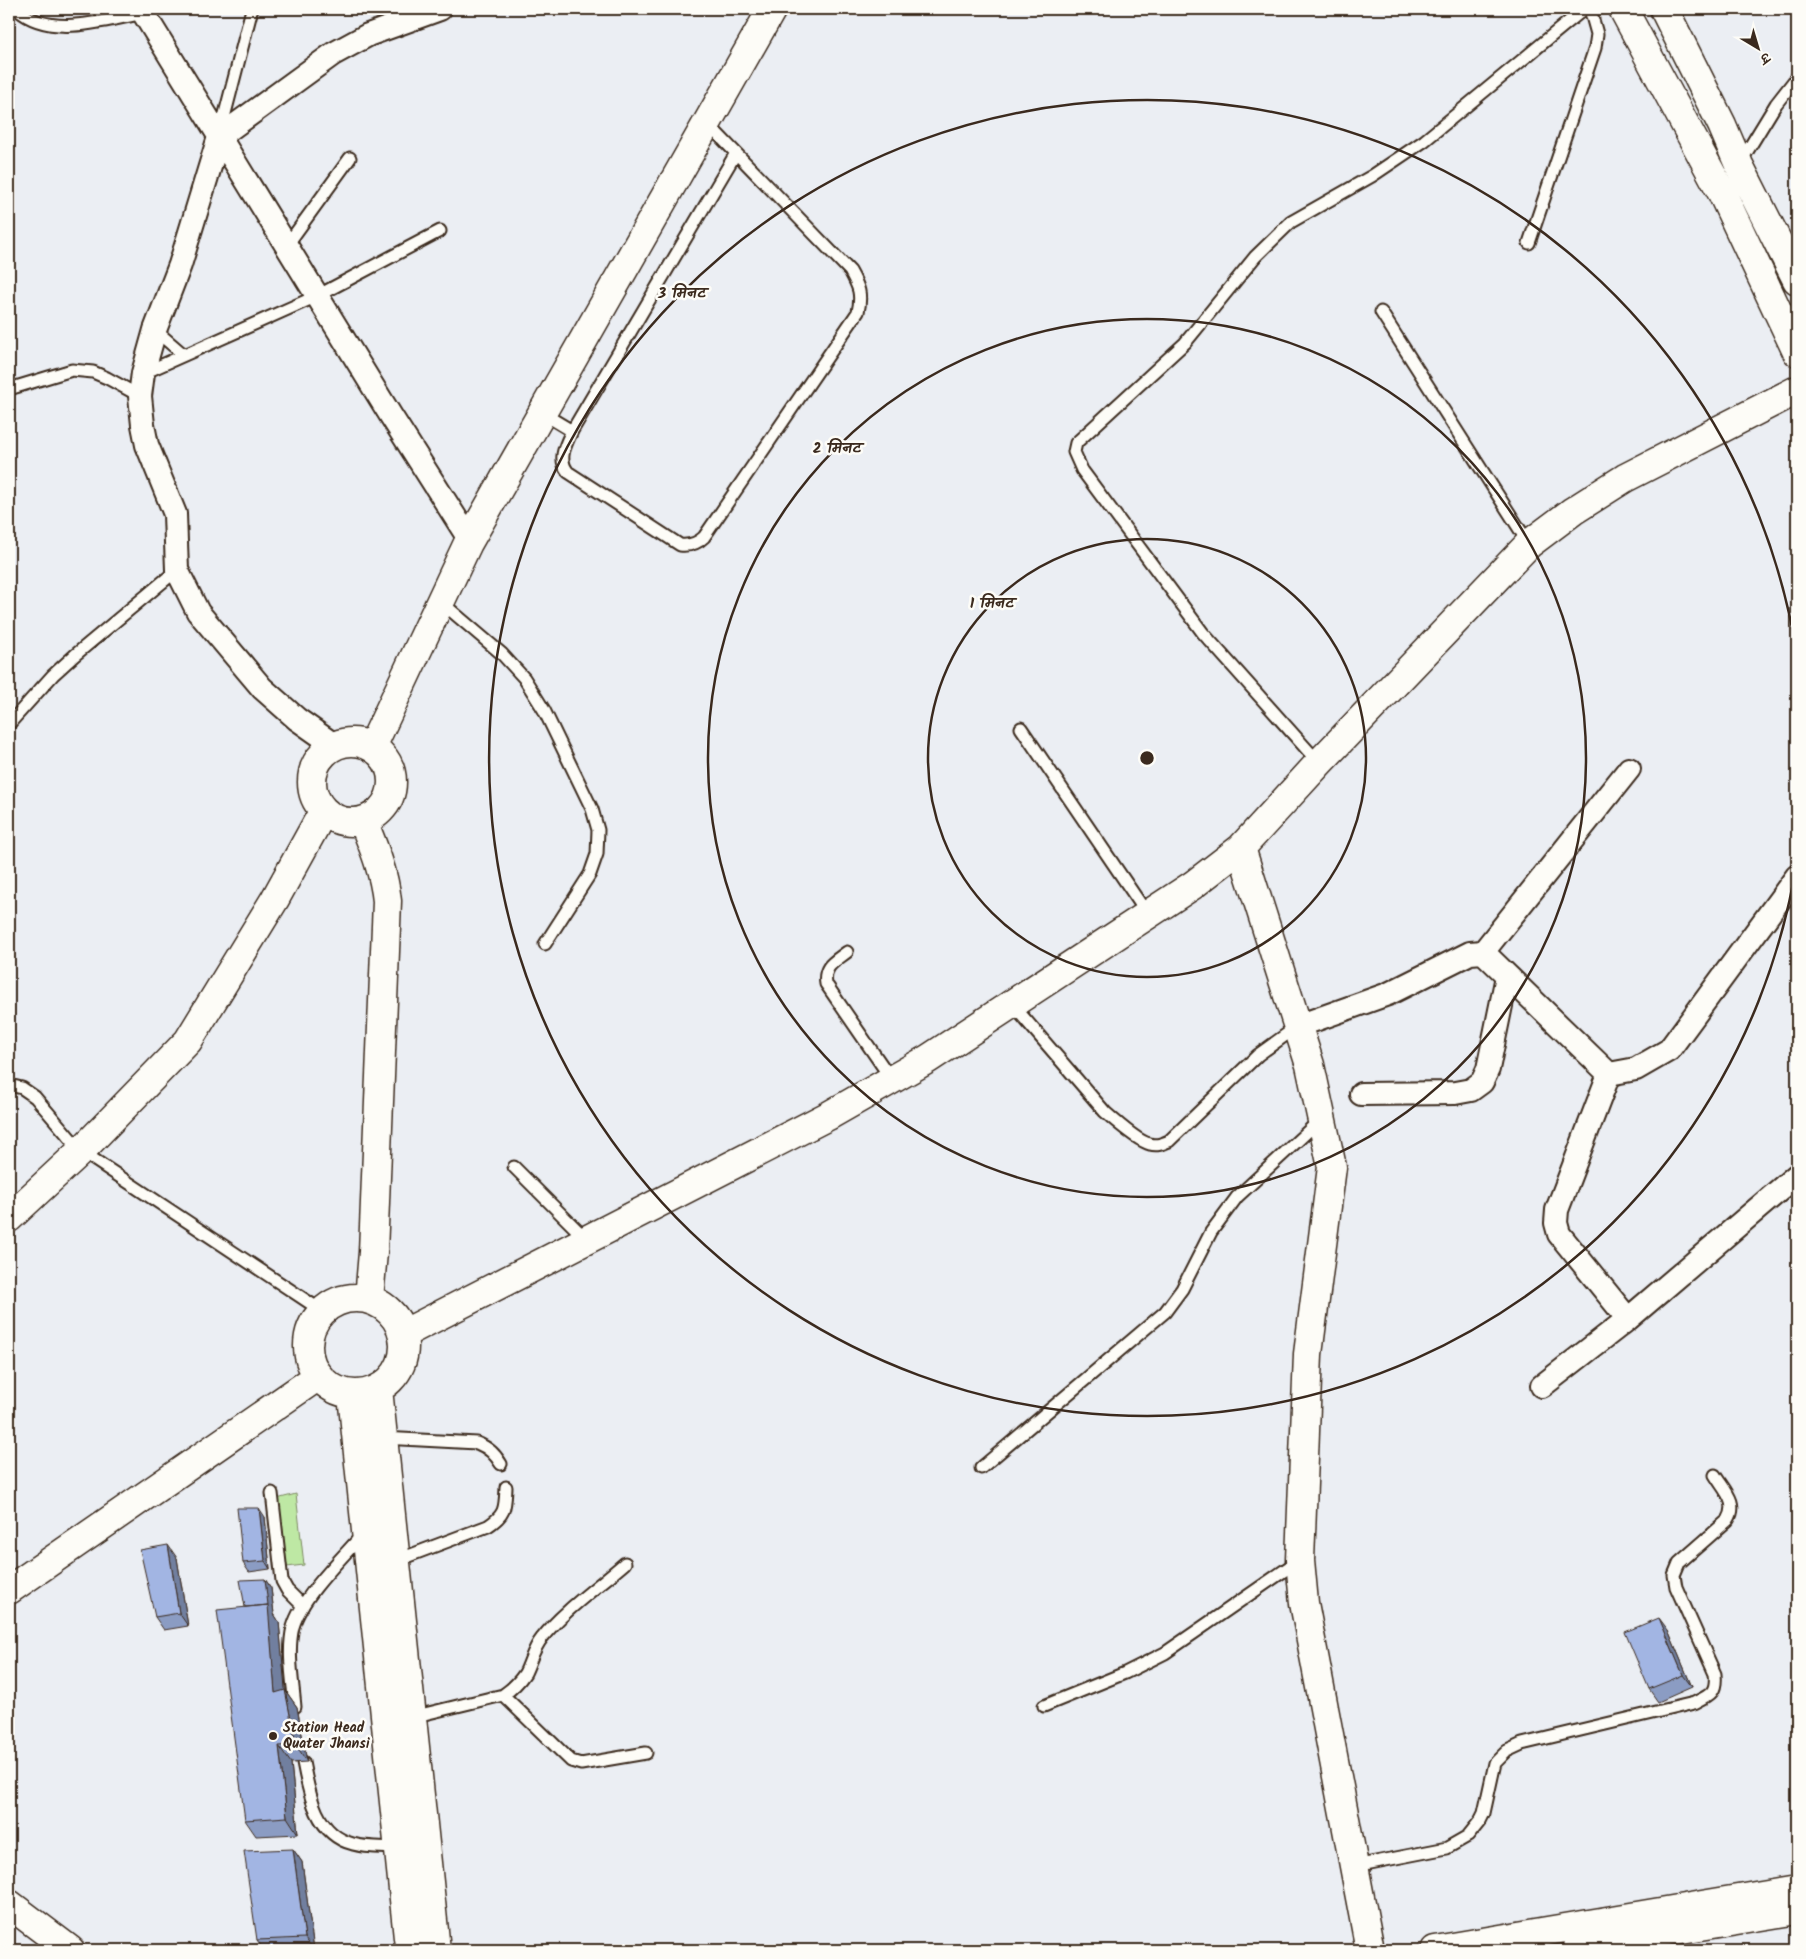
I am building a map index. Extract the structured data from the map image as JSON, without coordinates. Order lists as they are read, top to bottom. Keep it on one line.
{"places":["Station Head Quater Jhansi"],"north":"bottom right","rings":["3 मिनट","2 मिनट","1 मिनट"]}
